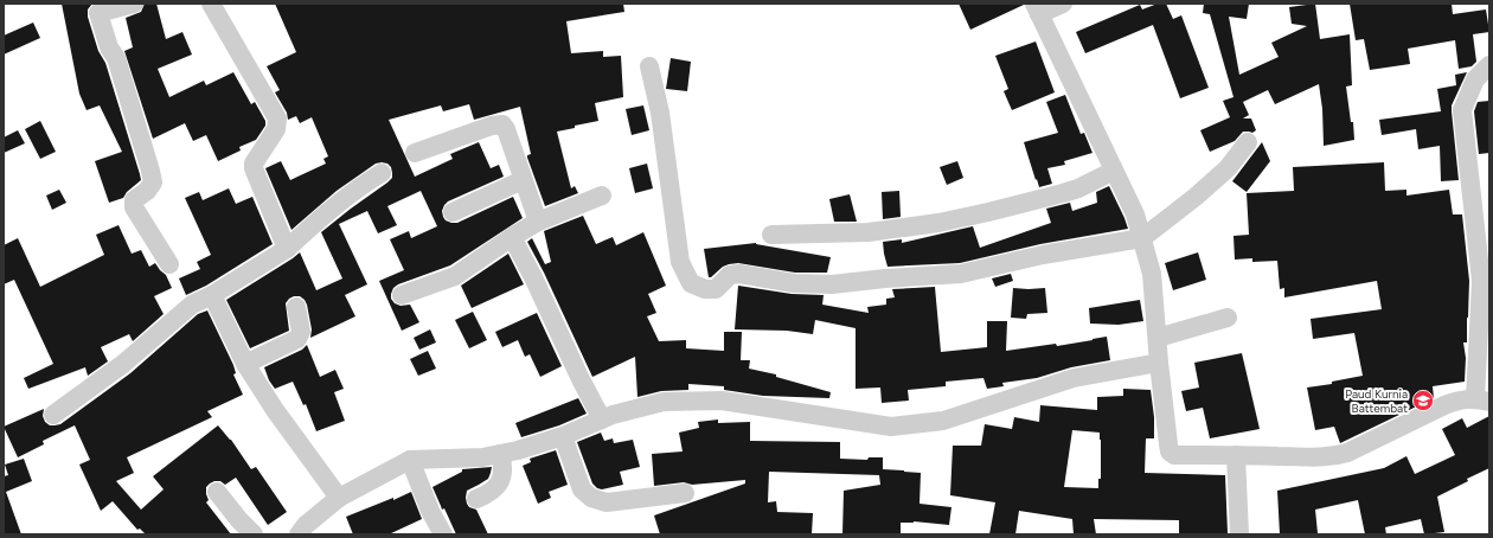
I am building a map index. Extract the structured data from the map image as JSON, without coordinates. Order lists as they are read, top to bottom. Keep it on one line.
{"places":{"school or university":["Paud Kurnia Battembat"]}}
